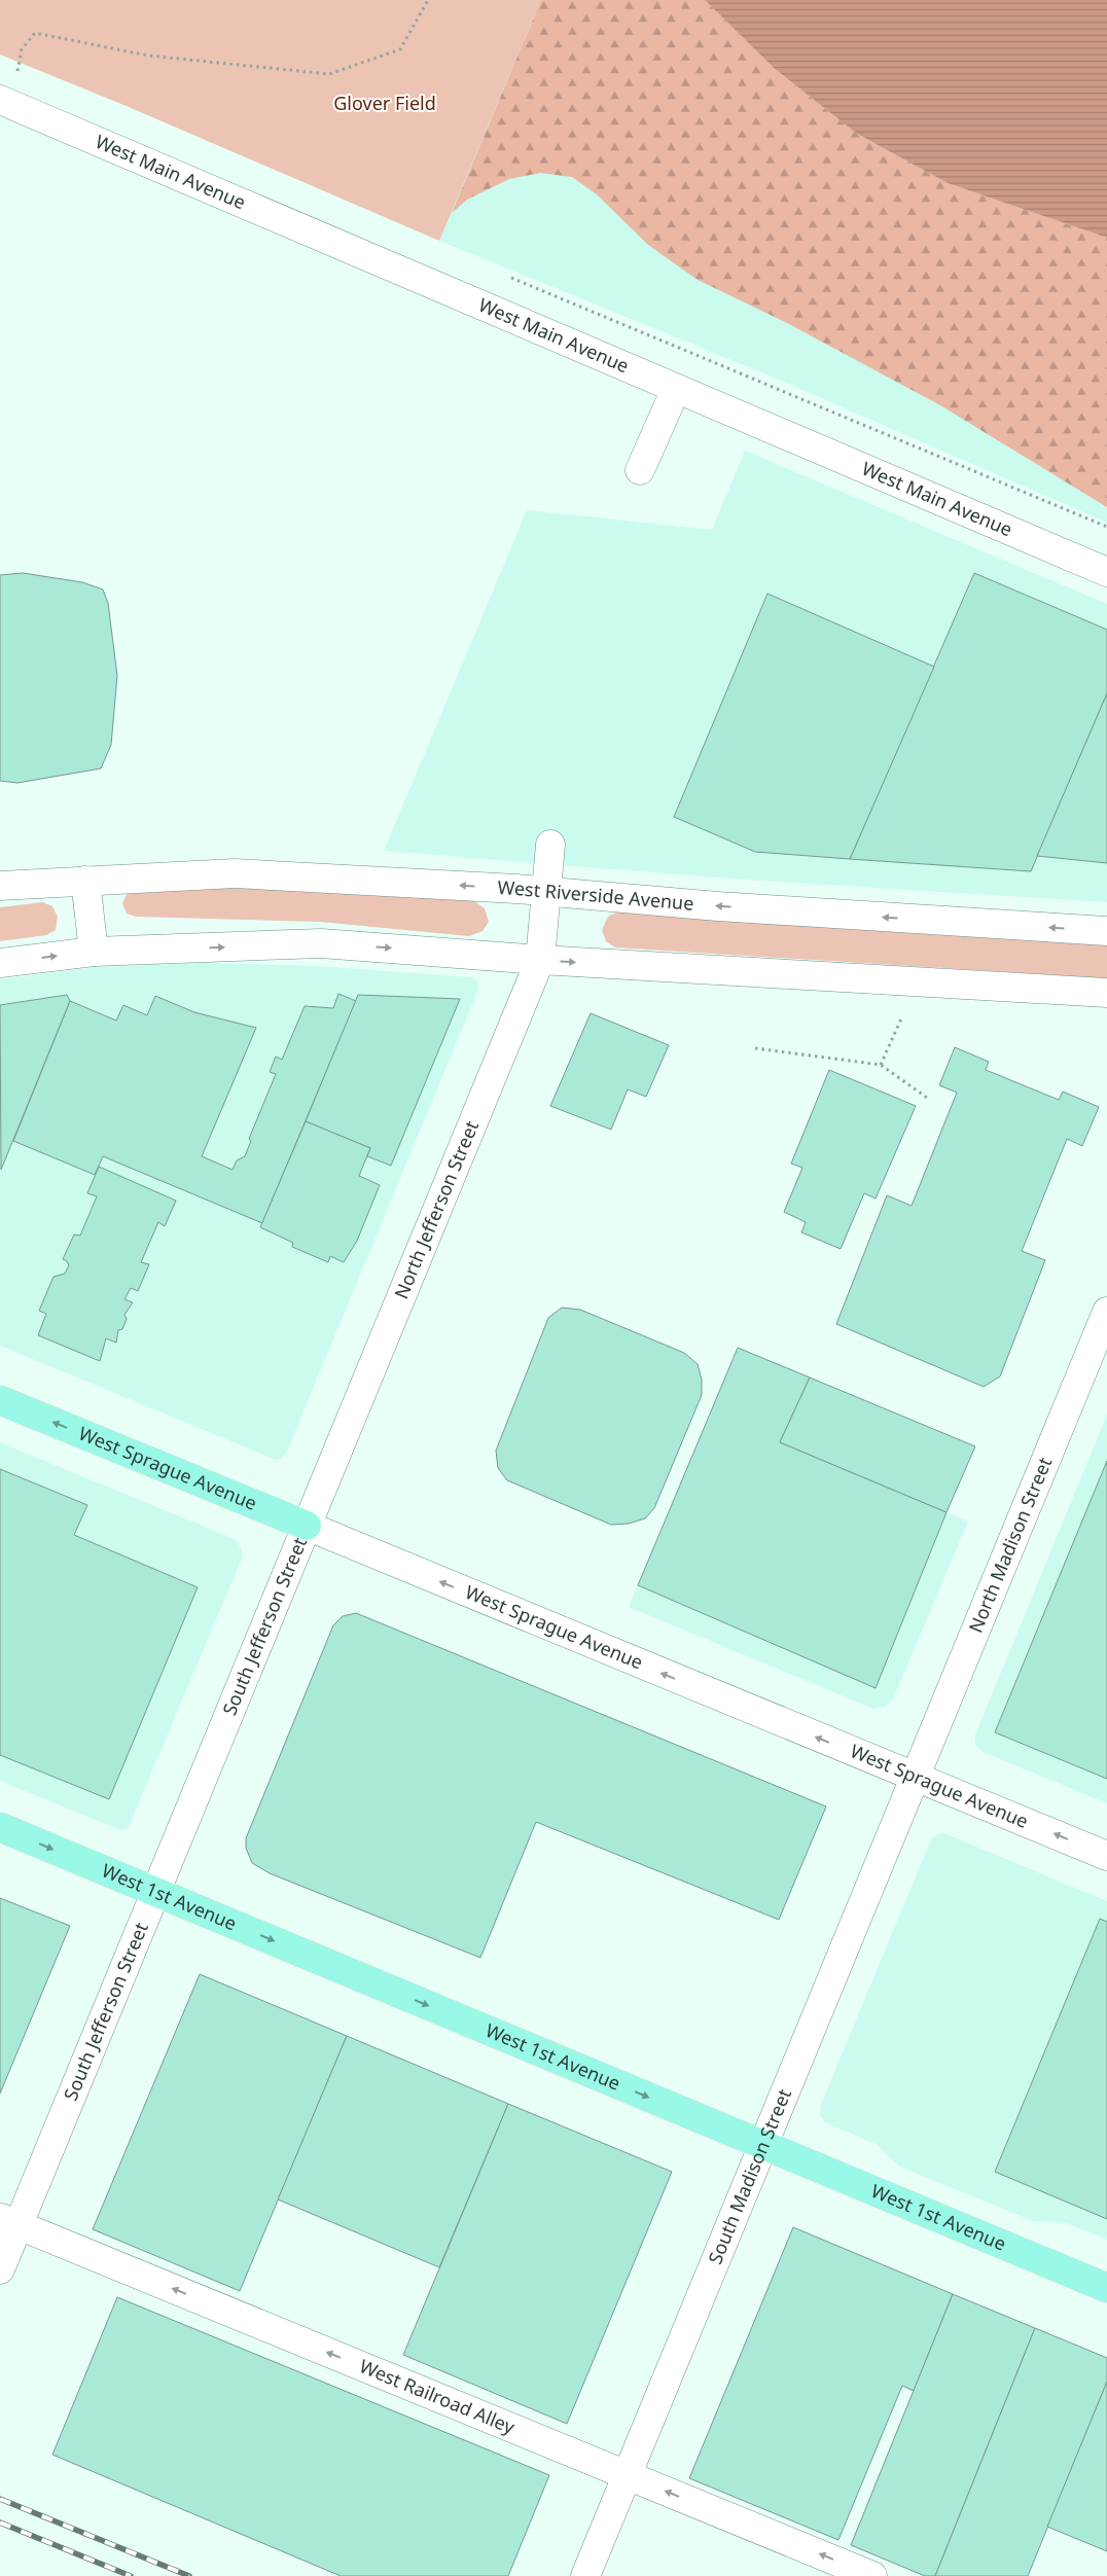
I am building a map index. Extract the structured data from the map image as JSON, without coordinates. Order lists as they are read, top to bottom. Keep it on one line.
{"streets":{"main road":["West Sprague Avenue","West 1st Avenue"],"street":["West Main Avenue","West Riverside Avenue","North Jefferson Street","North Madison Street","South Jefferson Street","South Madison Street","West Railroad Alley"]},"crossings":[["West Riverside Avenue","North Jefferson Street"],["North Jefferson Street","West Sprague Avenue"],["North Jefferson Street","South Jefferson Street"],["West Sprague Avenue","North Madison Street"],["West Sprague Avenue","South Jefferson Street"],["West Sprague Avenue","South Madison Street"],["North Madison Street","South Madison Street"],["South Jefferson Street","West 1st Avenue"],["South Jefferson Street","West Railroad Alley"],["West 1st Avenue","South Madison Street"],["South Madison Street","West Railroad Alley"]],"one_way":["West Sprague Avenue","West 1st Avenue","West Railroad Alley"],"parks":["Glover Field"]}
